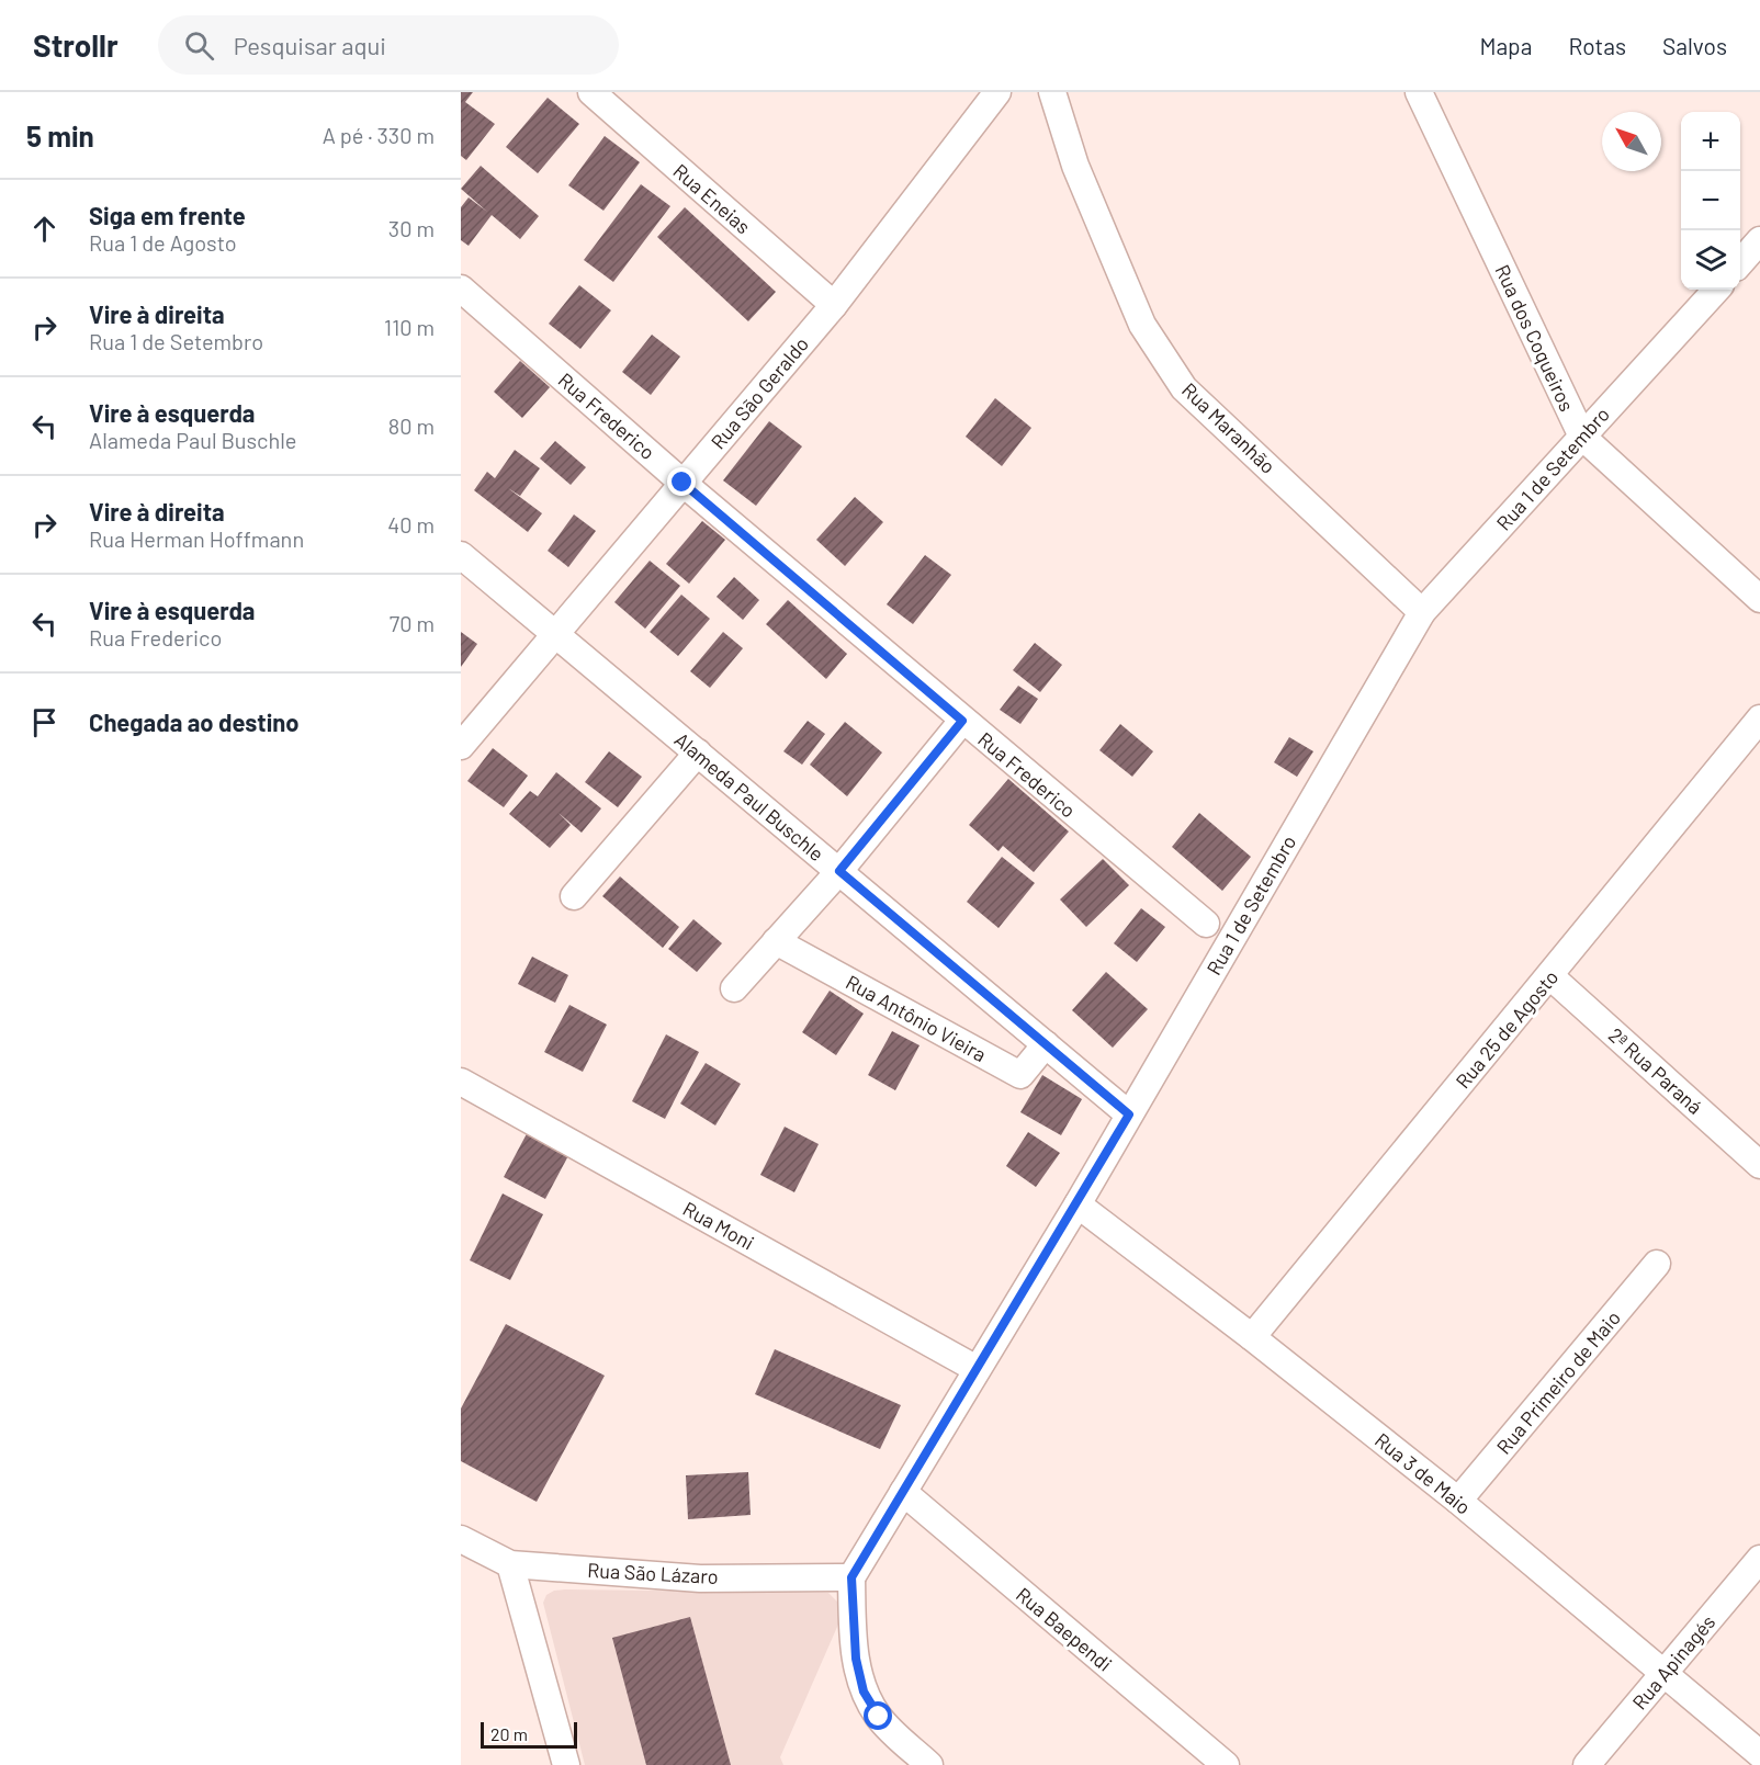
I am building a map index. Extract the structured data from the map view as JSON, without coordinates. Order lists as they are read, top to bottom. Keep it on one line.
{"streets":{"street":["Rua Eneias","Rua dos Coqueiros","Rua São Geraldo","Rua Frederico","Rua Maranhão","Rua 1 de Setembro","Alameda Paul Buschle","Rua Antônio Vieira","Rua 25 de Agosto","2ª Rua Paraná","Rua Moni","Rua Primeiro de Maio","Rua 3 de Maio","Rua São Lázaro","Rua Baependi","Rua Apinagés"]},"crossings":[["Rua Eneias","Rua São Geraldo"],["Rua dos Coqueiros","Rua 1 de Setembro"],["Rua São Geraldo","Rua Frederico"],["Rua São Geraldo","Alameda Paul Buschle"],["Rua Maranhão","Rua 1 de Setembro"],["Rua 1 de Setembro","Alameda Paul Buschle"],["Rua 1 de Setembro","Rua Moni"],["Rua 1 de Setembro","Rua 3 de Maio"],["Rua 1 de Setembro","Rua São Lázaro"],["Rua 1 de Setembro","Rua Baependi"],["Alameda Paul Buschle","Rua Antônio Vieira"],["Rua 25 de Agosto","2ª Rua Paraná"],["Rua 25 de Agosto","Rua 3 de Maio"],["Rua Primeiro de Maio","Rua 3 de Maio"],["Rua 3 de Maio","Rua Apinagés"]],"scale_bar":"20 m","north":"top left","page":{"header":"Strollr","search":"Pesquisar aqui","nav":["Mapa","Rotas","Salvos"],"heading":["5 min","A pé · 330 m"],"map_buttons":["+","−"],"list":[["Siga em frente","Rua 1 de Agosto","30 m"],["Vire à direita","Rua 1 de Setembro","110 m"],["Vire à esquerda","Alameda Paul Buschle","80 m"],["Vire à direita","Rua Herman Hoffmann","40 m"],["Vire à esquerda","Rua Frederico","70 m"],"Chegada ao destino"],"scale":"20 m"}}
